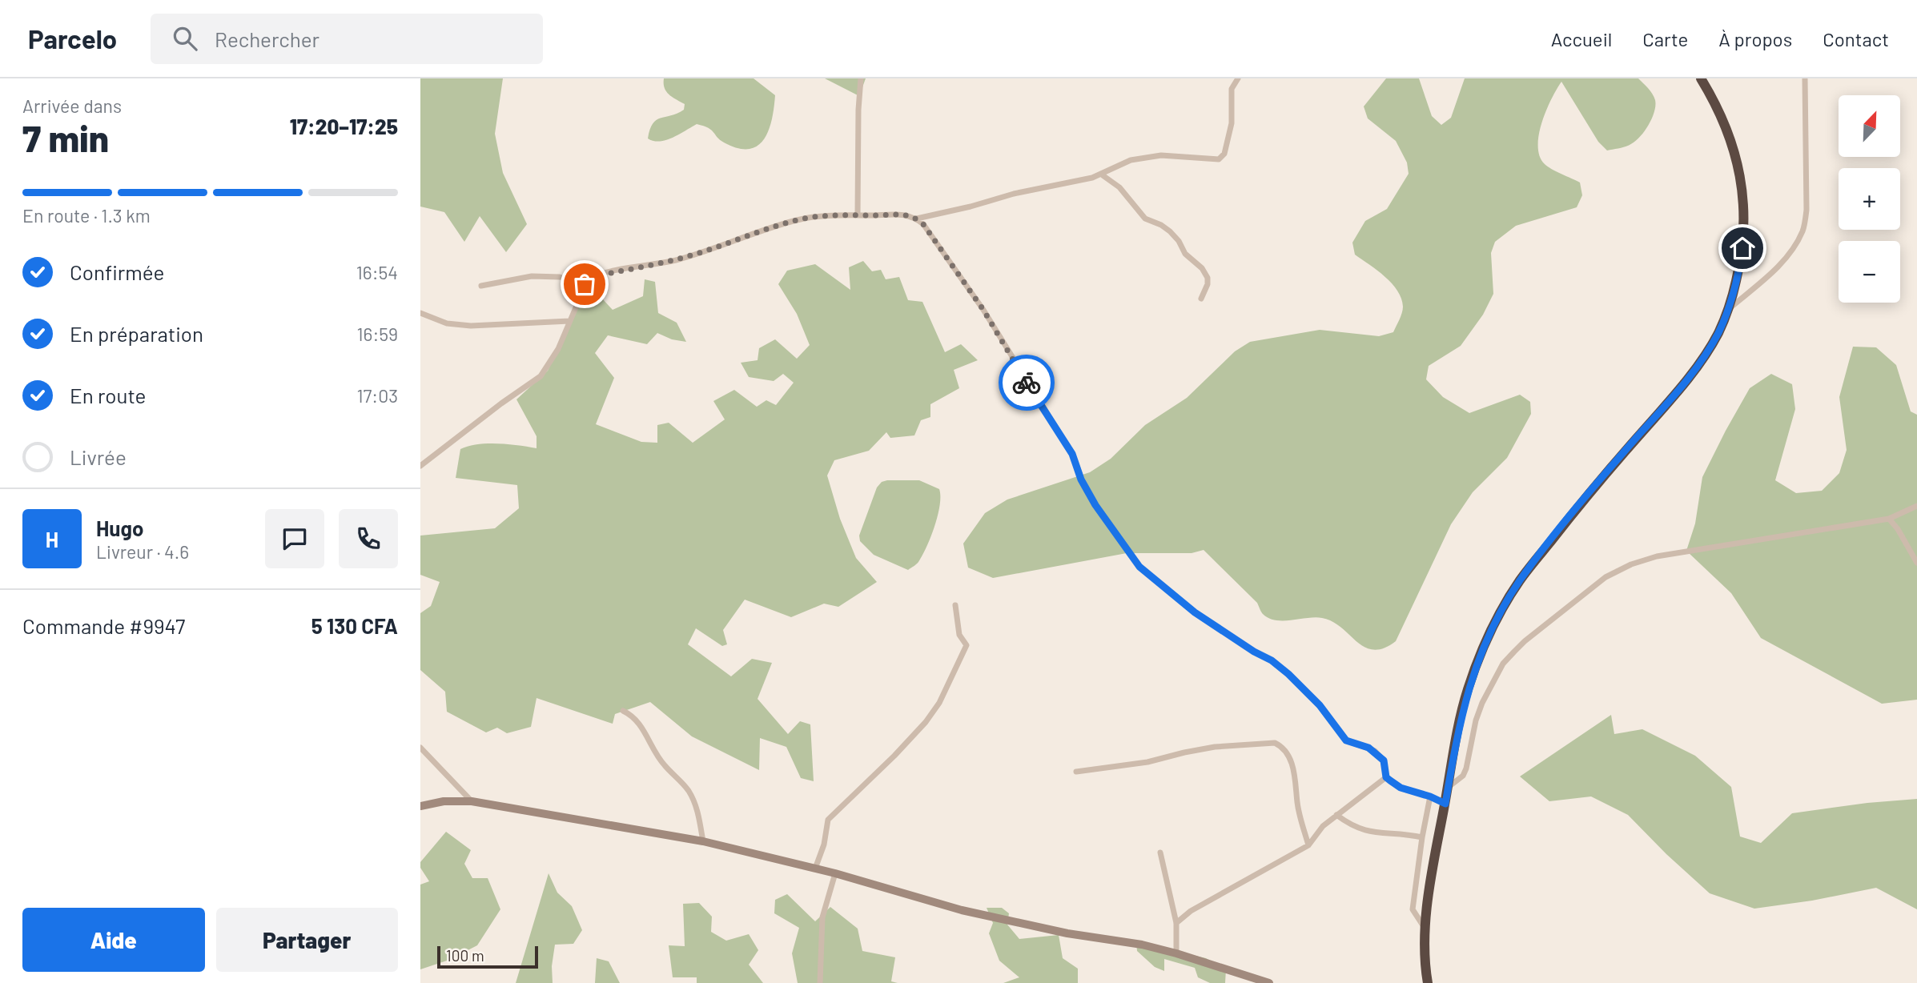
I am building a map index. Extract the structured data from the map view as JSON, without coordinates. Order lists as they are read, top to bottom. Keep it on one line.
{"scale_bar":"100 m","north":"top right","page":{"header":"Parcelo","search":"Rechercher","nav":["Accueil","Carte","À propos","Contact"],"heading":["7 min","Arrivée dans","17:20–17:25"],"panel":["Hugo","Livreur · 4.6","Commande #9947","5 130 CFA"],"map_buttons":["+","−"],"bar":"En route · 1.3 km","list":[["Confirmée","16:54"],["En préparation","16:59"],["En route","17:03"],"Livrée"],"round":"H","buttons":["Aide","Partager"],"scale":"100 m"}}
